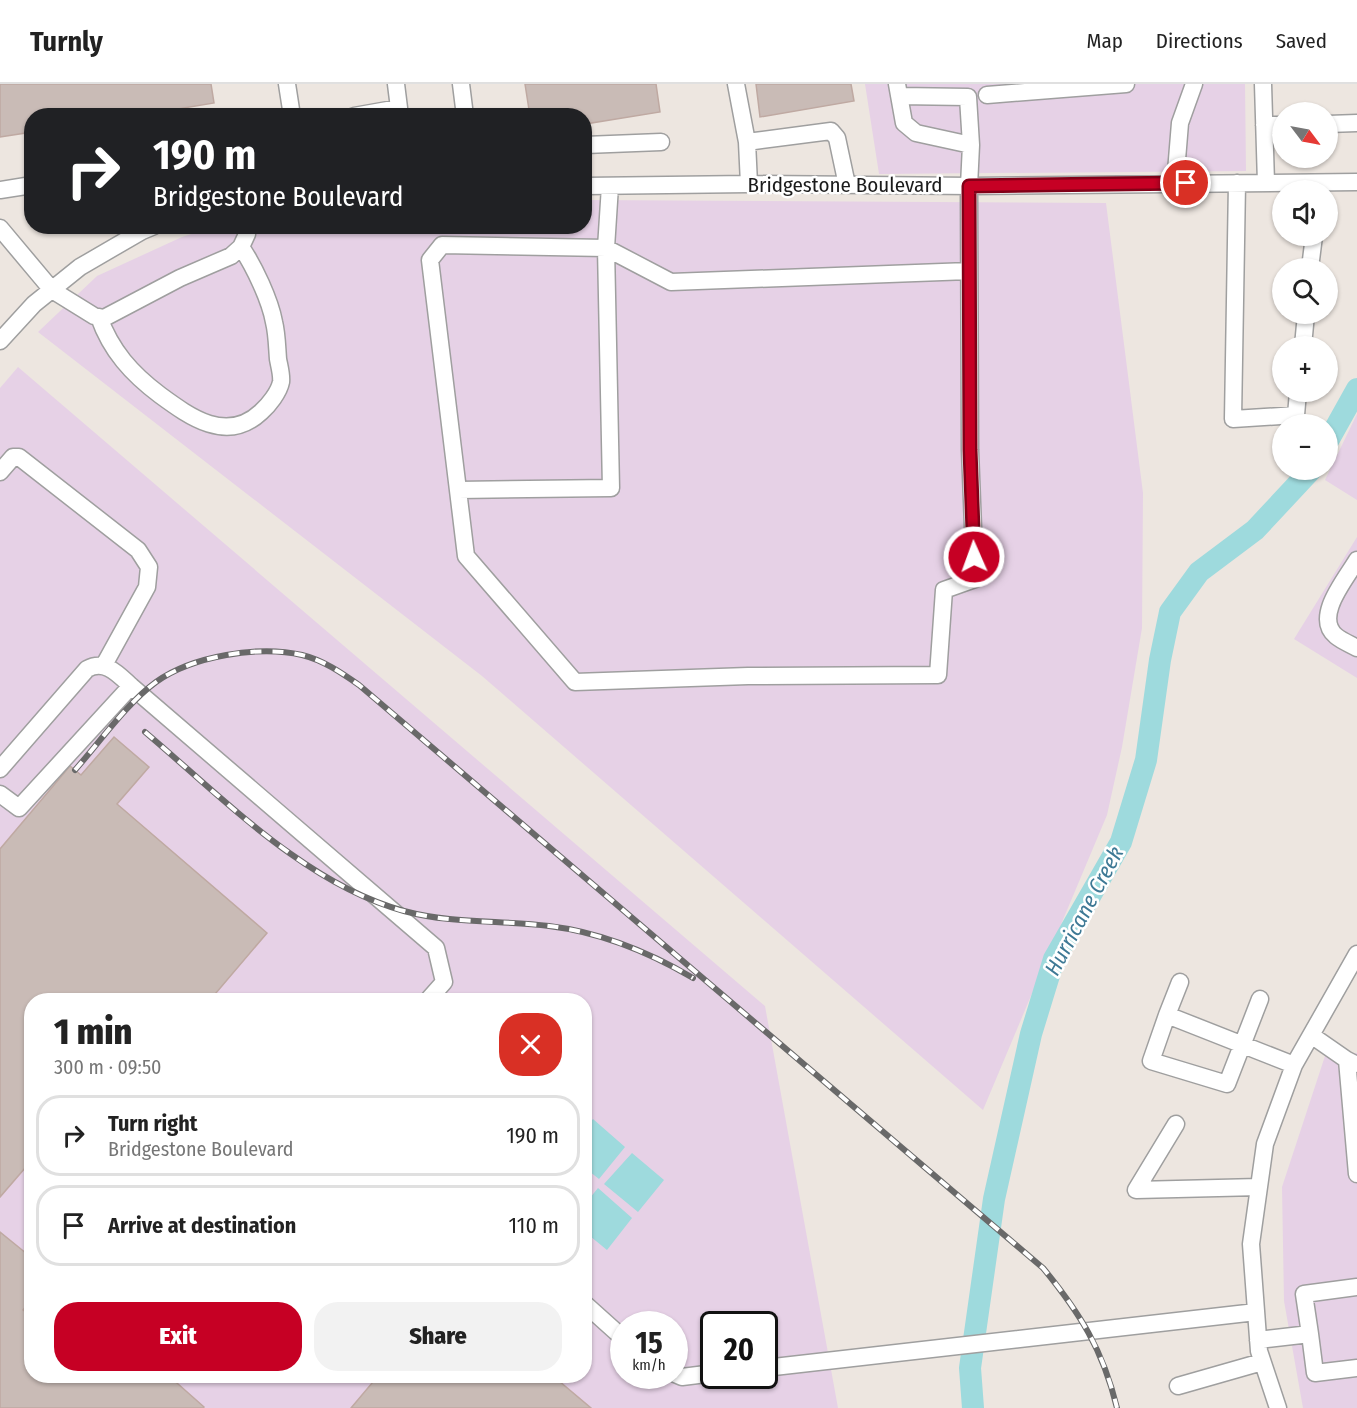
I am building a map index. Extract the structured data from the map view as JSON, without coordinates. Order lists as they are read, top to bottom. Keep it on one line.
{"streets":{"street":["Bridgestone Boulevard"]},"water":["Hurricane Creek"],"north":"bottom right","page":{"header":"Turnly","nav":["Map","Directions","Saved"],"map_buttons":["+","−"],"turn":["190 m","Bridgestone Boulevard"],"heading":["1 min","300 m · 09:50"],"list":[{"name":"Turn right","note":"Bridgestone Boulevard","value":"190 m"},{"name":"Arrive at destination","value":"110 m"}],"buttons":["Exit","Share"],"speed":"15 km/h","limit":"20"}}
